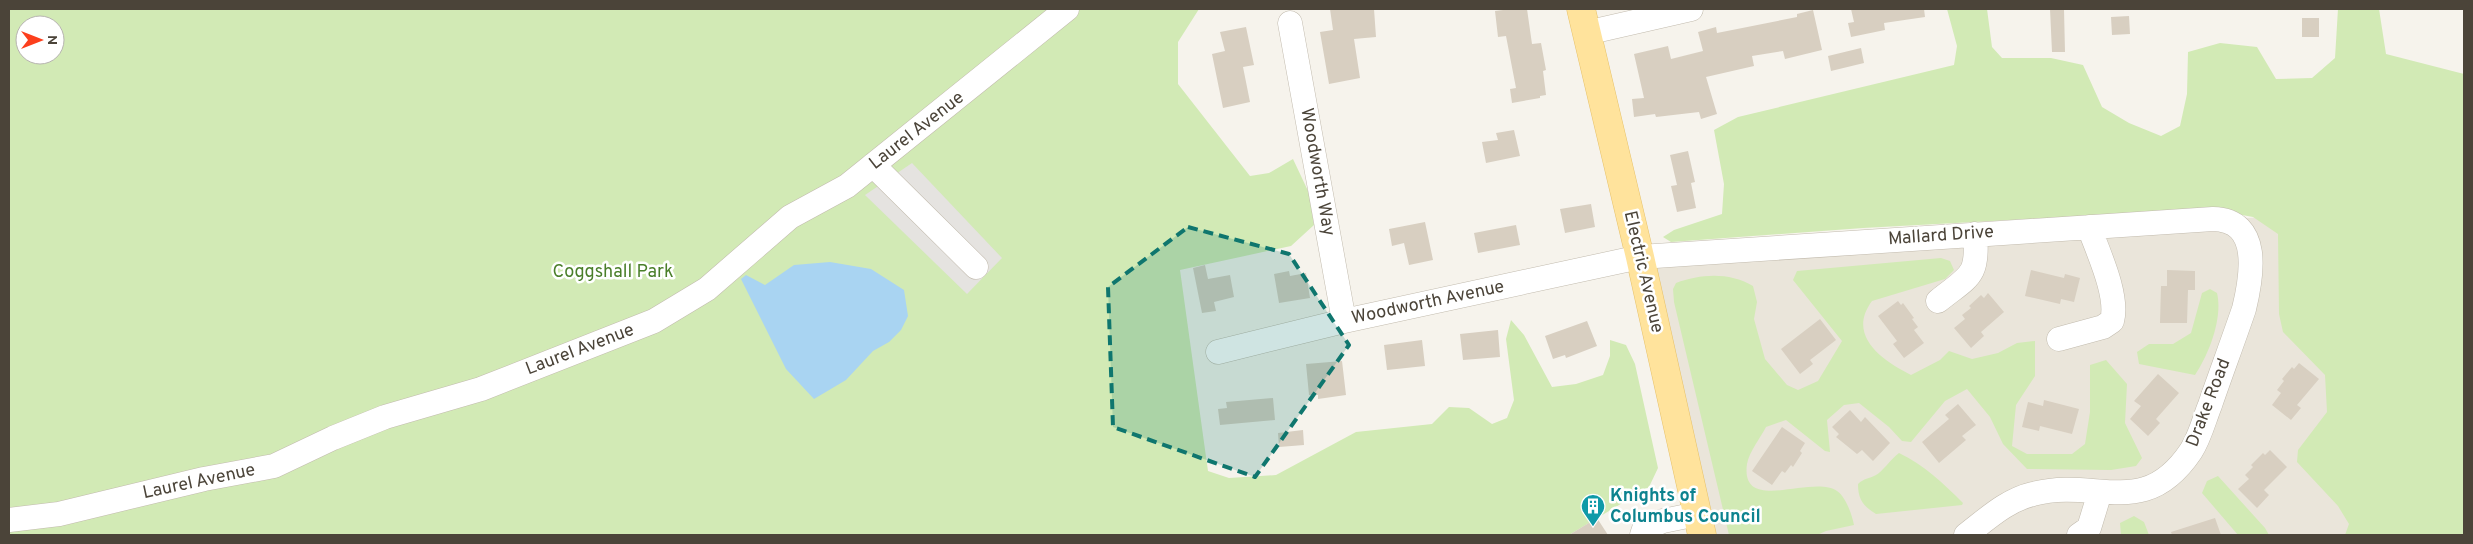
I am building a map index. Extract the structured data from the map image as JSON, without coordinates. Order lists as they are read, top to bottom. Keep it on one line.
{"streets":{"main road":["Electric Avenue"],"street":["Laurel Avenue","Woodworth Way","Mallard Drive","Woodworth Avenue","Drake Road"]},"crossings":[["Woodworth Way","Woodworth Avenue"],["Mallard Drive","Electric Avenue"],["Mallard Drive","Woodworth Avenue"],["Mallard Drive","Drake Road"],["Electric Avenue","Woodworth Avenue"]],"parks":["Coggshall Park"],"places":{"building":["Knights of Columbus Council"]},"north":"right"}
